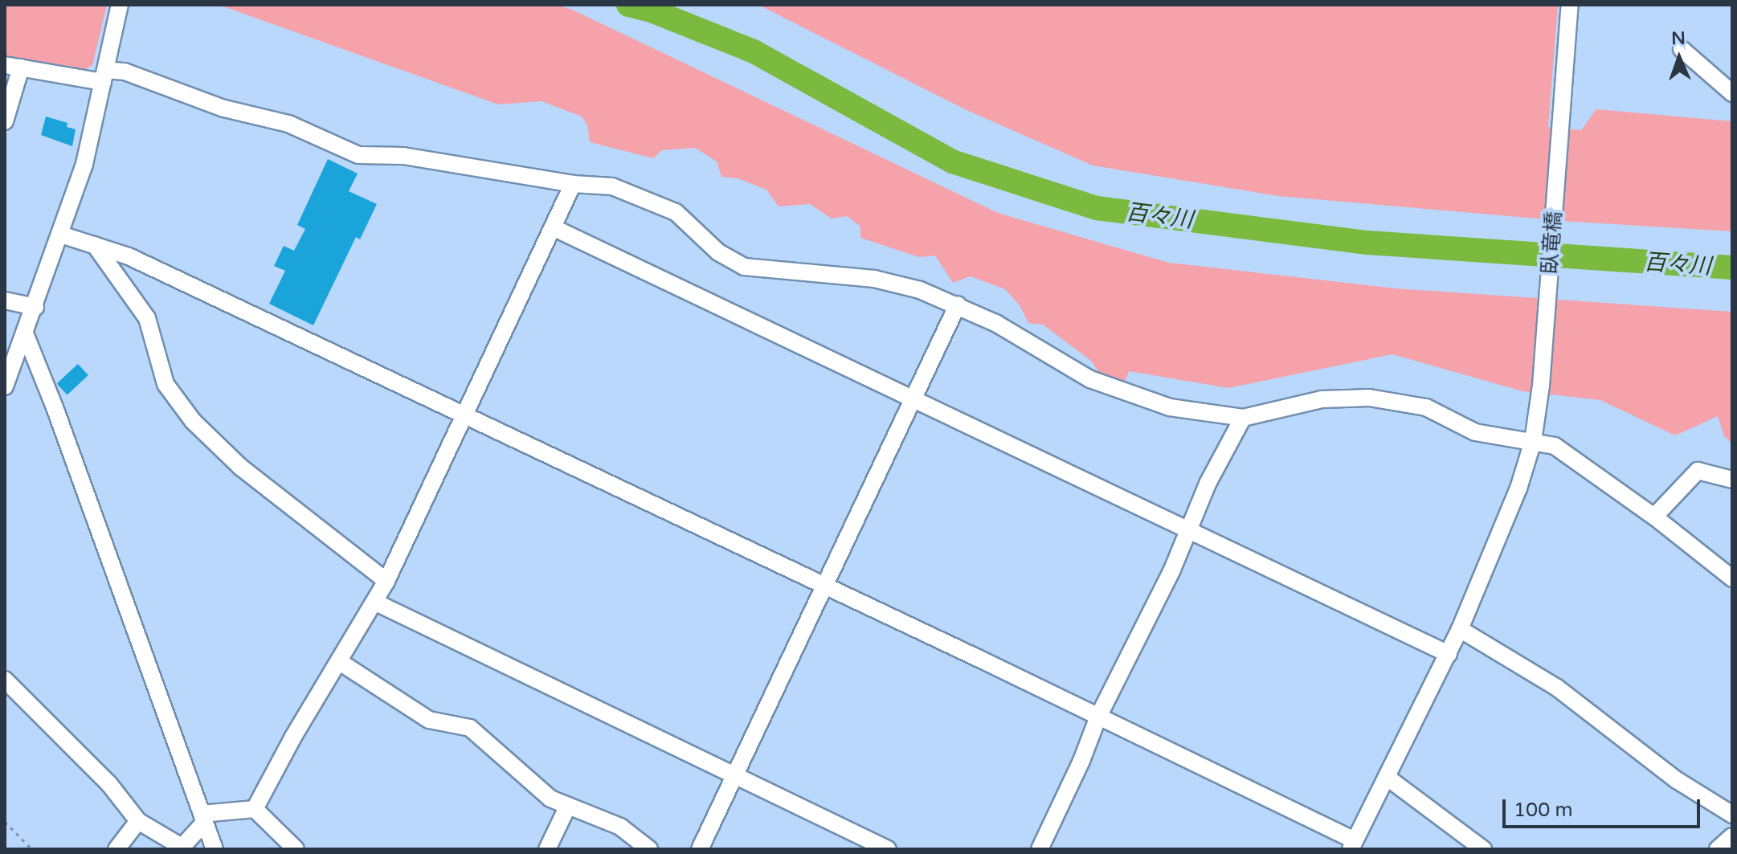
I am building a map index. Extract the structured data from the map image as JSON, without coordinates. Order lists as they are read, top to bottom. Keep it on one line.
{"streets":{"street":["臥竜橋"]},"water":["百々川"],"scale_bar":"100 m","north":"top"}
